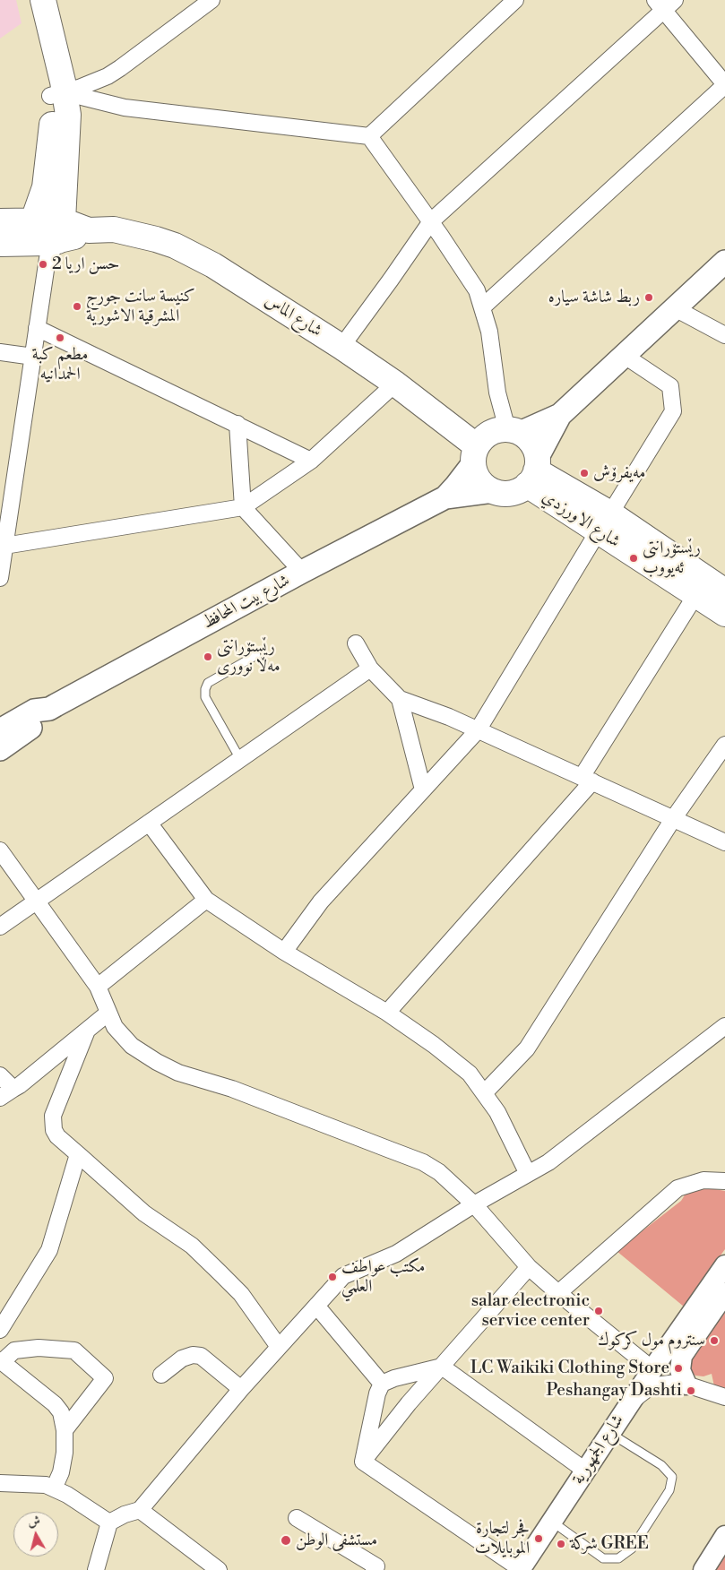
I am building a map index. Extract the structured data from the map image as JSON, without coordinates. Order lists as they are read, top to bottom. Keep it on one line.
{"streets":{"main road":["شارع الماس","شارع الاورزدي","شارع بيت المحافظ"],"street":["شارع الجمهورية"]},"crossings":[["شارع الماس","شارع الاورزدي"],["شارع الماس","شارع بيت المحافظ"],["شارع الاورزدي","شارع بيت المحافظ"]],"places":["حسن اريا 2","ربط شاشة سياره","كنيسة سانت جورج المشرقية الاشورية","مطعم كبة الحمدانيه","مەیفرۆش","رێستۆرانتی ئەیووب","رێستۆرانتی مەڵا نووری","مكتب عواطف العلمي","salar electronic service center","سنتروم مول كركوك","LC Waikiki Clothing Store","Peshangay Dashti","فجر لتجارة الموبايلات","مستشفى الوطن","شركة GREE"],"north":"top"}
